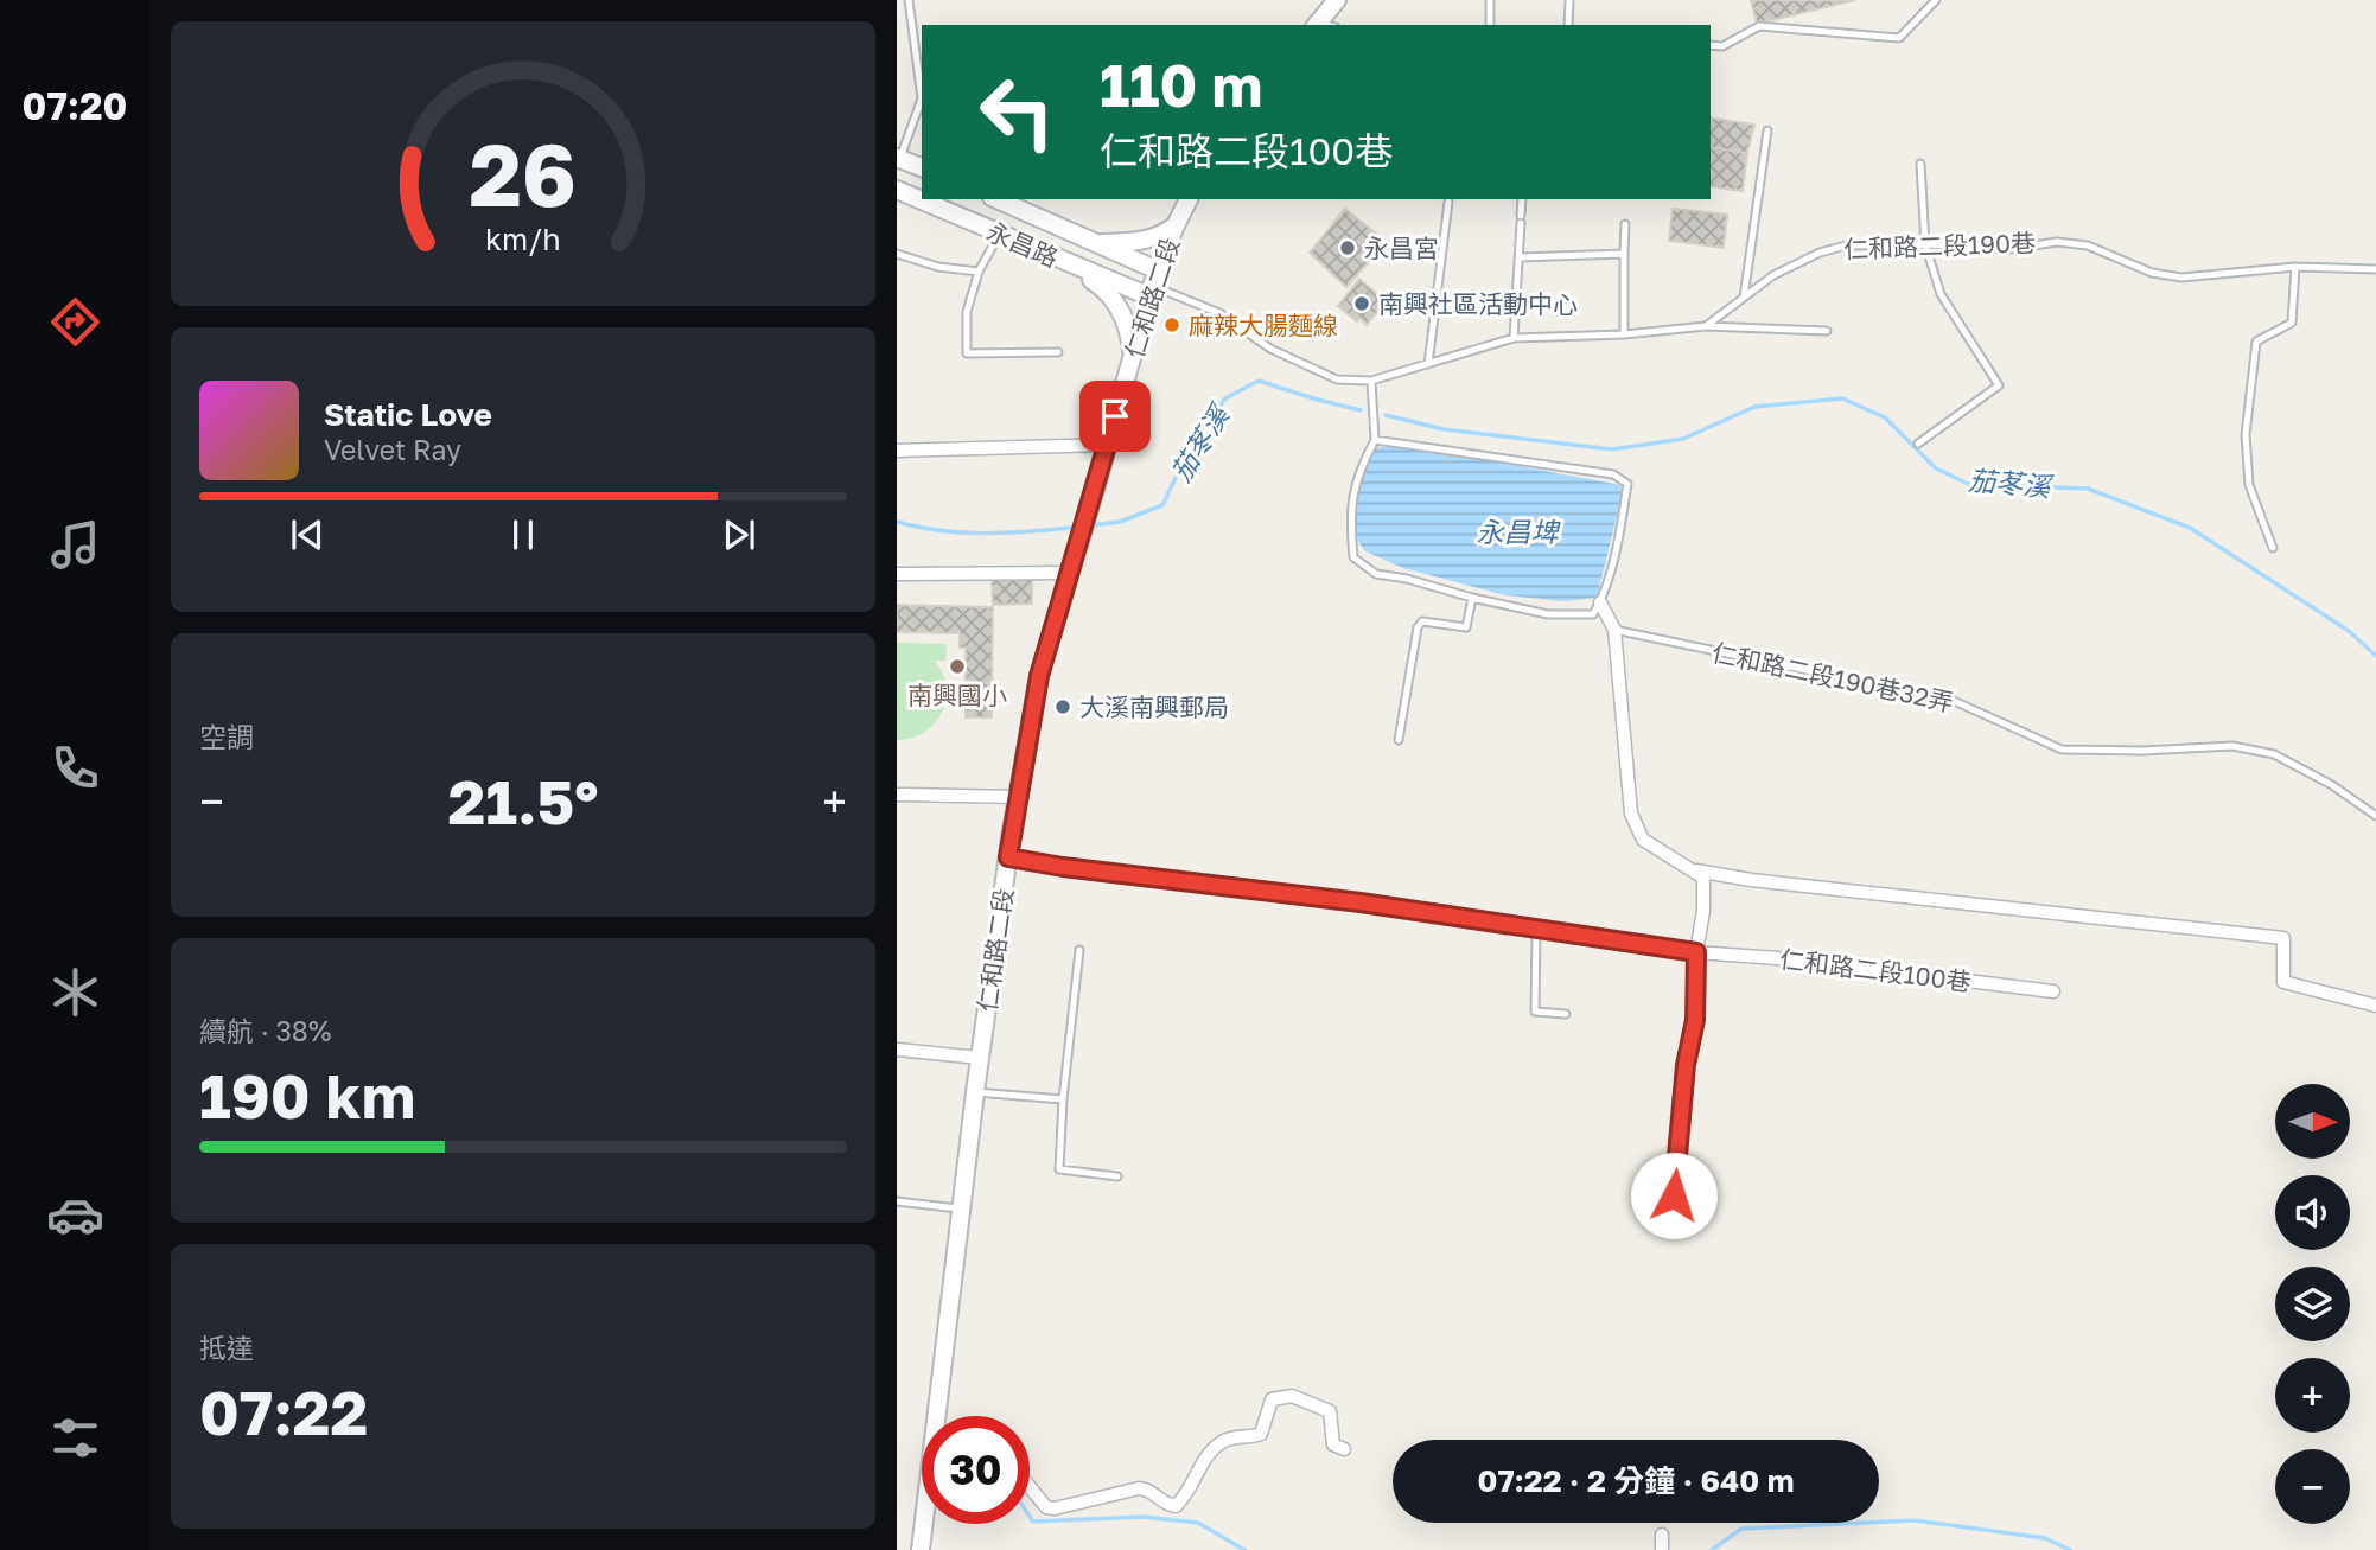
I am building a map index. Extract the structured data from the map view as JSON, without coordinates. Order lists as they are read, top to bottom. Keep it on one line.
{"streets":{"main road":["永昌路","仁和路二段"],"street":["仁和路二段100巷"],"lane":["仁和路二段190巷","仁和路二段190巷32弄"]},"crossings":[["永昌路","仁和路二段"],["仁和路二段","仁和路二段100巷"]],"water":["茄苳溪","永昌埤"],"places":["永昌宮","南興社區活動中心","麻辣大腸麵線","南興國小","大溪南興郵局"],"north":"right","page":{"tabs":"07:20","turn":["110 m","仁和路二段100巷"],"song":["Static Love","Velvet Ray"],"tile":["空調",["續航 · 38%","190 km"],["抵達","07:22"]],"heat":["−","21.5°","+"],"map_buttons":["+","−"],"limit":"30","trip":"07:22 · 2 分鐘 · 640 m","gauge":["26","km/h"]}}
